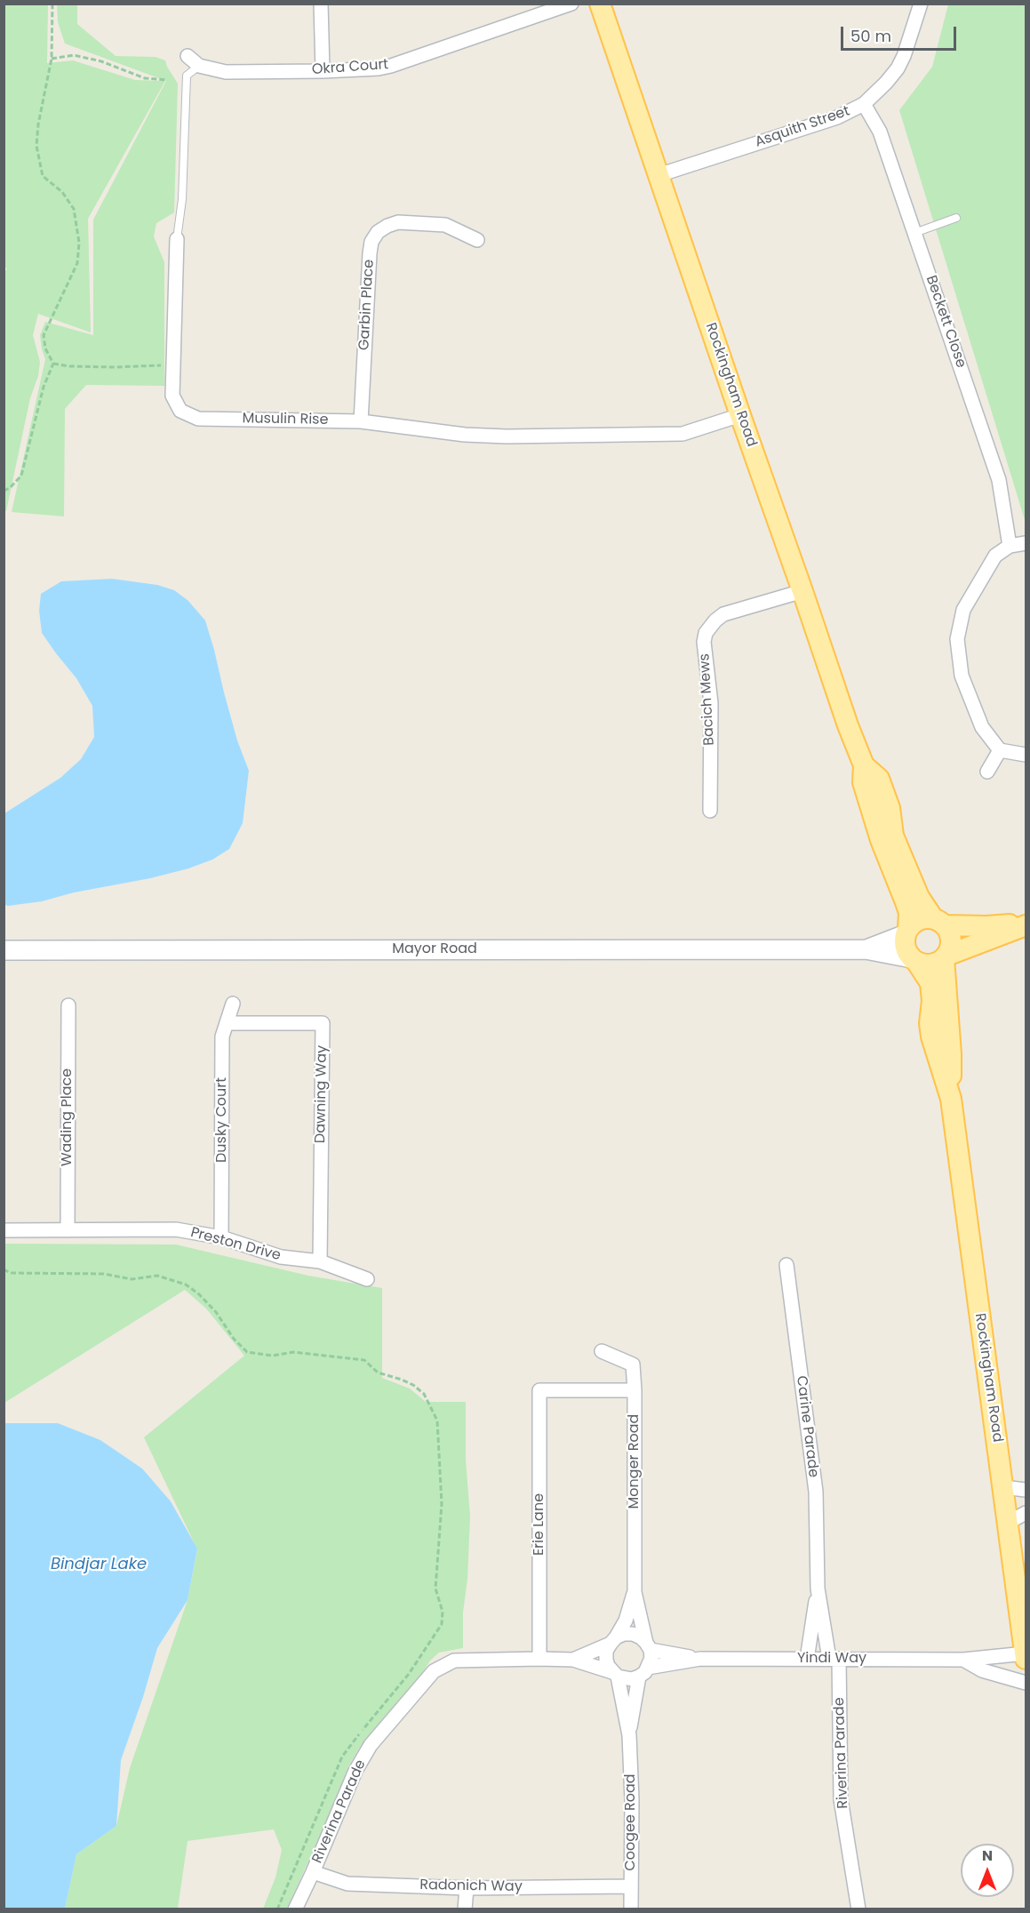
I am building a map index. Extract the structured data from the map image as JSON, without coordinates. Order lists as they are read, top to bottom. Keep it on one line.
{"streets":{"main road":["Rockingham Road","Mayor Road"],"street":["Okra Court","Asquith Street","Garbin Place","Beckett Close","Musulin Rise","Bacich Mews","Dawning Way","Wading Place","Dusky Court","Preston Drive","Carine Parade","Monger Road","Erie Lane","Yindi Way","Riverina Parade","Coogee Road","Radonich Way"]},"crossings":[["Okra Court","Musulin Rise"],["Asquith Street","Beckett Close"],["Asquith Street","Rockingham Road"],["Garbin Place","Musulin Rise"],["Rockingham Road","Musulin Rise"],["Rockingham Road","Bacich Mews"],["Rockingham Road","Mayor Road"],["Rockingham Road","Yindi Way"],["Dawning Way","Dusky Court"],["Dawning Way","Preston Drive"],["Wading Place","Preston Drive"],["Dusky Court","Preston Drive"],["Carine Parade","Yindi Way"],["Carine Parade","Riverina Parade"],["Monger Road","Erie Lane"],["Monger Road","Yindi Way"],["Monger Road","Coogee Road"],["Erie Lane","Yindi Way"],["Yindi Way","Riverina Parade"],["Yindi Way","Coogee Road"],["Riverina Parade","Radonich Way"],["Coogee Road","Radonich Way"]],"water":["Bindjar Lake"],"scale_bar":"50 m","north":"top"}
